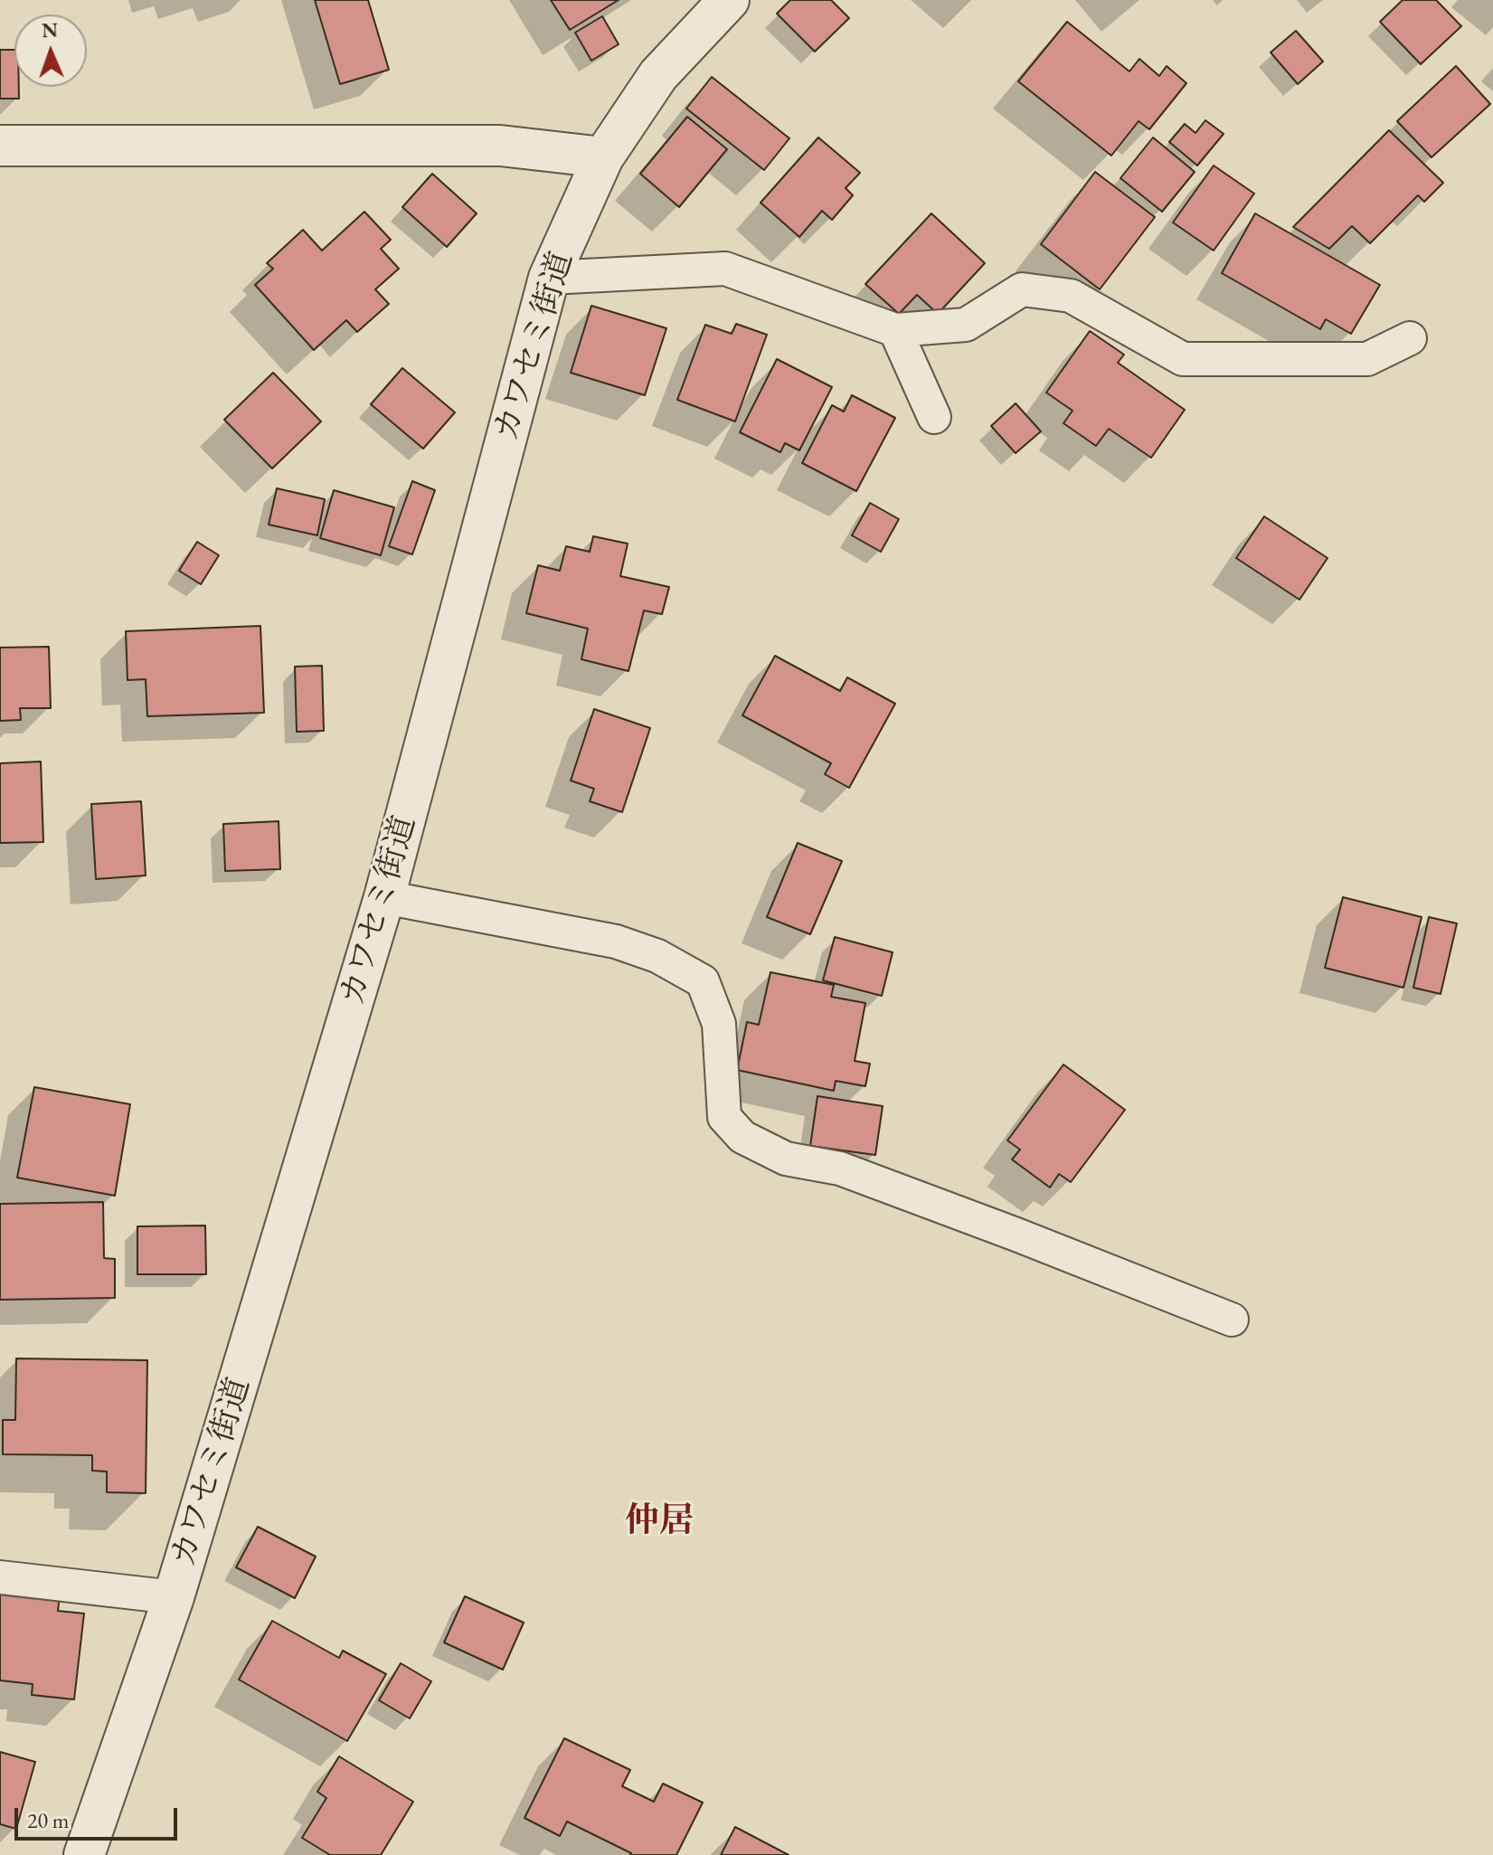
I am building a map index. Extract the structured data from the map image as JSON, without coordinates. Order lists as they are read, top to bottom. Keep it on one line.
{"streets":{"street":["カワセミ街道"]},"districts":["仲居"],"scale_bar":"20 m","north":"top"}
